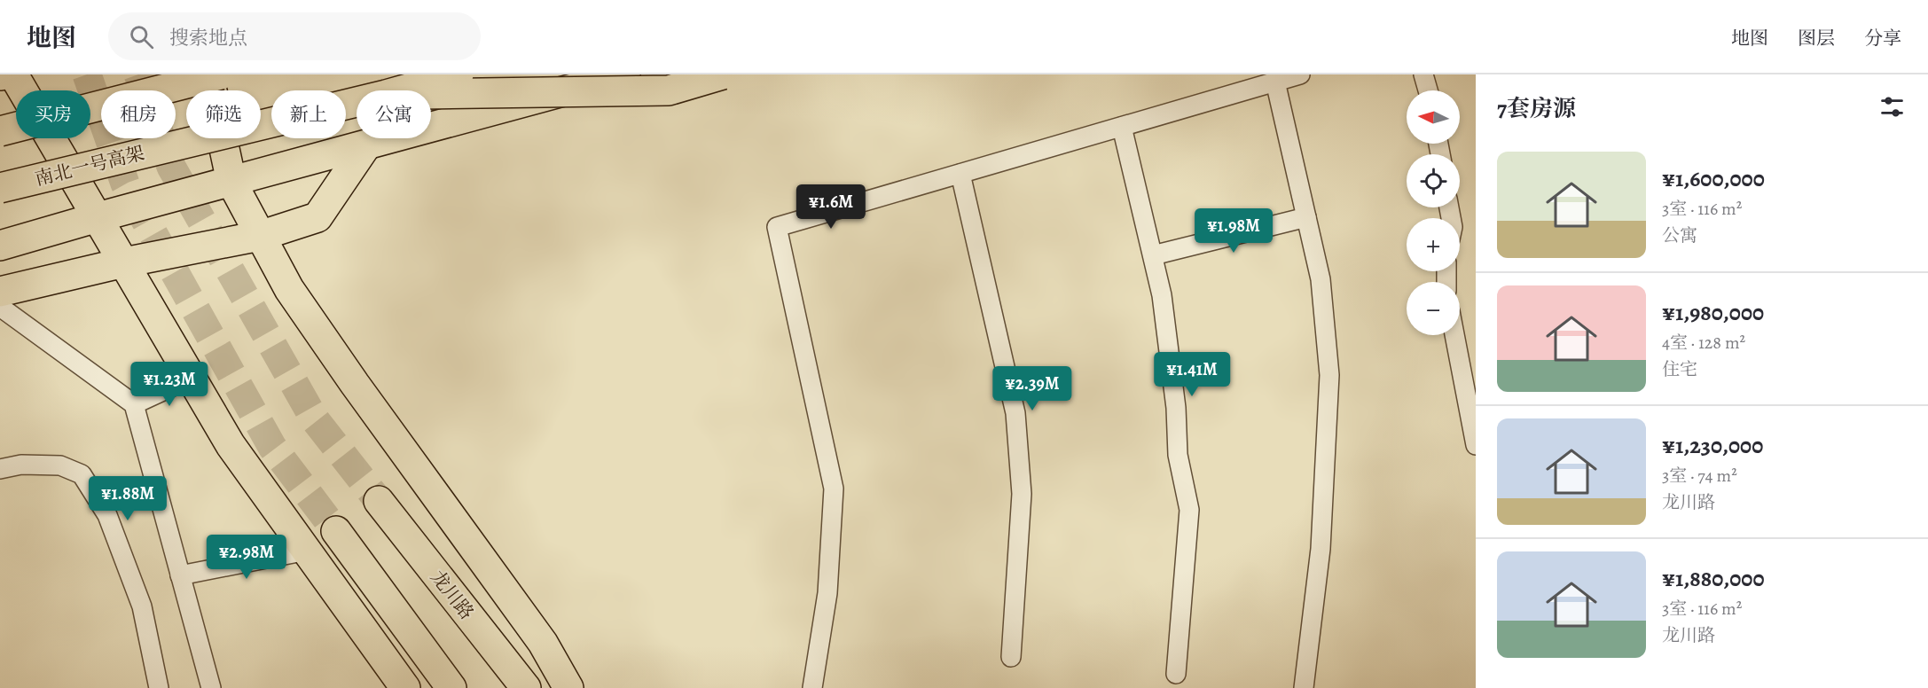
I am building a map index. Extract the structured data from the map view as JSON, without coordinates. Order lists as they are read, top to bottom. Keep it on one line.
{"streets":{"main road":["南北一号高架","龙川路"]},"north":"left","page":{"header":"地图","search":"搜索地点","nav":["地图","图层","分享"],"heading":"7套房源","map_buttons":["+","−"],"chip":["买房","租房","筛选","新上","公寓"],"list":[{"name":"¥1,600,000","note":"3室 · 116 m² · 公寓"},{"name":"¥1,980,000","note":"4室 · 128 m² · 住宅"},{"name":"¥1,230,000","note":"3室 · 74 m² · 龙川路"},{"name":"¥1,880,000","note":"3室 · 116 m² · 龙川路"}],"price":["¥1.6M","¥1.98M","¥1.41M","¥1.23M","¥2.39M","¥1.88M","¥2.98M"]}}
